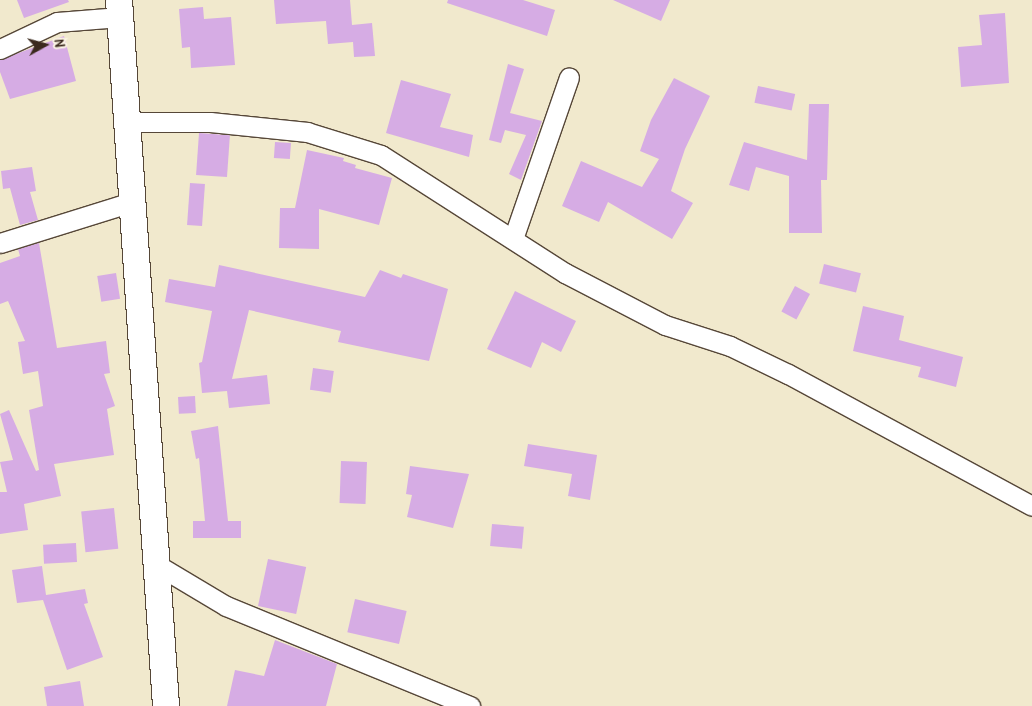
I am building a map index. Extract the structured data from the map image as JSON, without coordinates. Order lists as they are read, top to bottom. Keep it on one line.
{"north":"right"}
